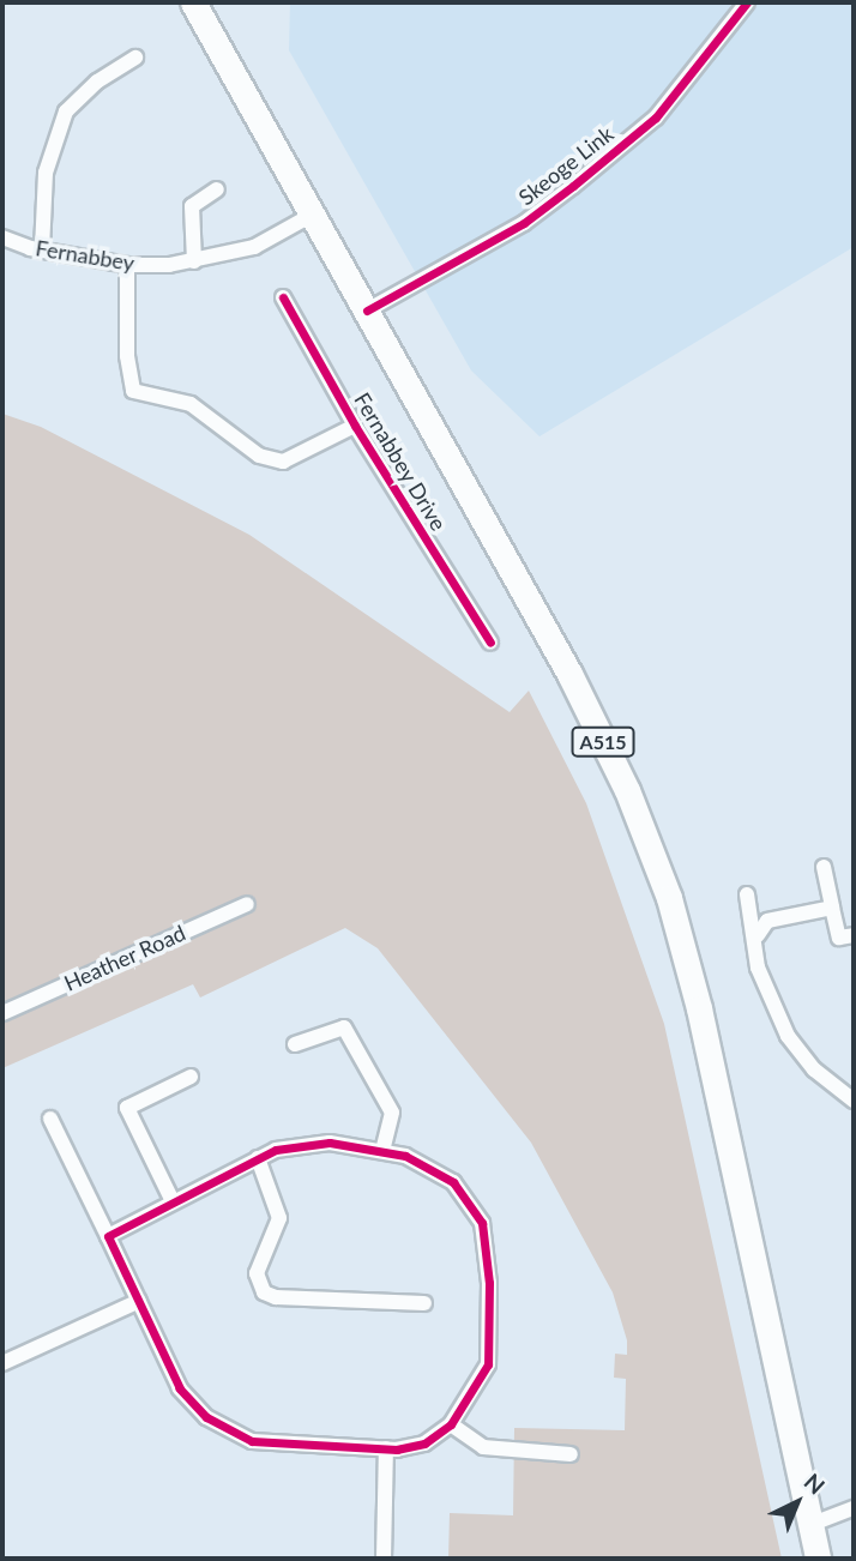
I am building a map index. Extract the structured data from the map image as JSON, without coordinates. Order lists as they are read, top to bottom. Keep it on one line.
{"streets":{"highway":["A515"],"street":["Skeoge Link","Fernabbey","Fernabbey Drive","Heather Road"]},"crossings":[["Skeoge Link","A515"],["Fernabbey","Fernabbey Drive"],["Fernabbey","A515"]],"north":"top right"}
